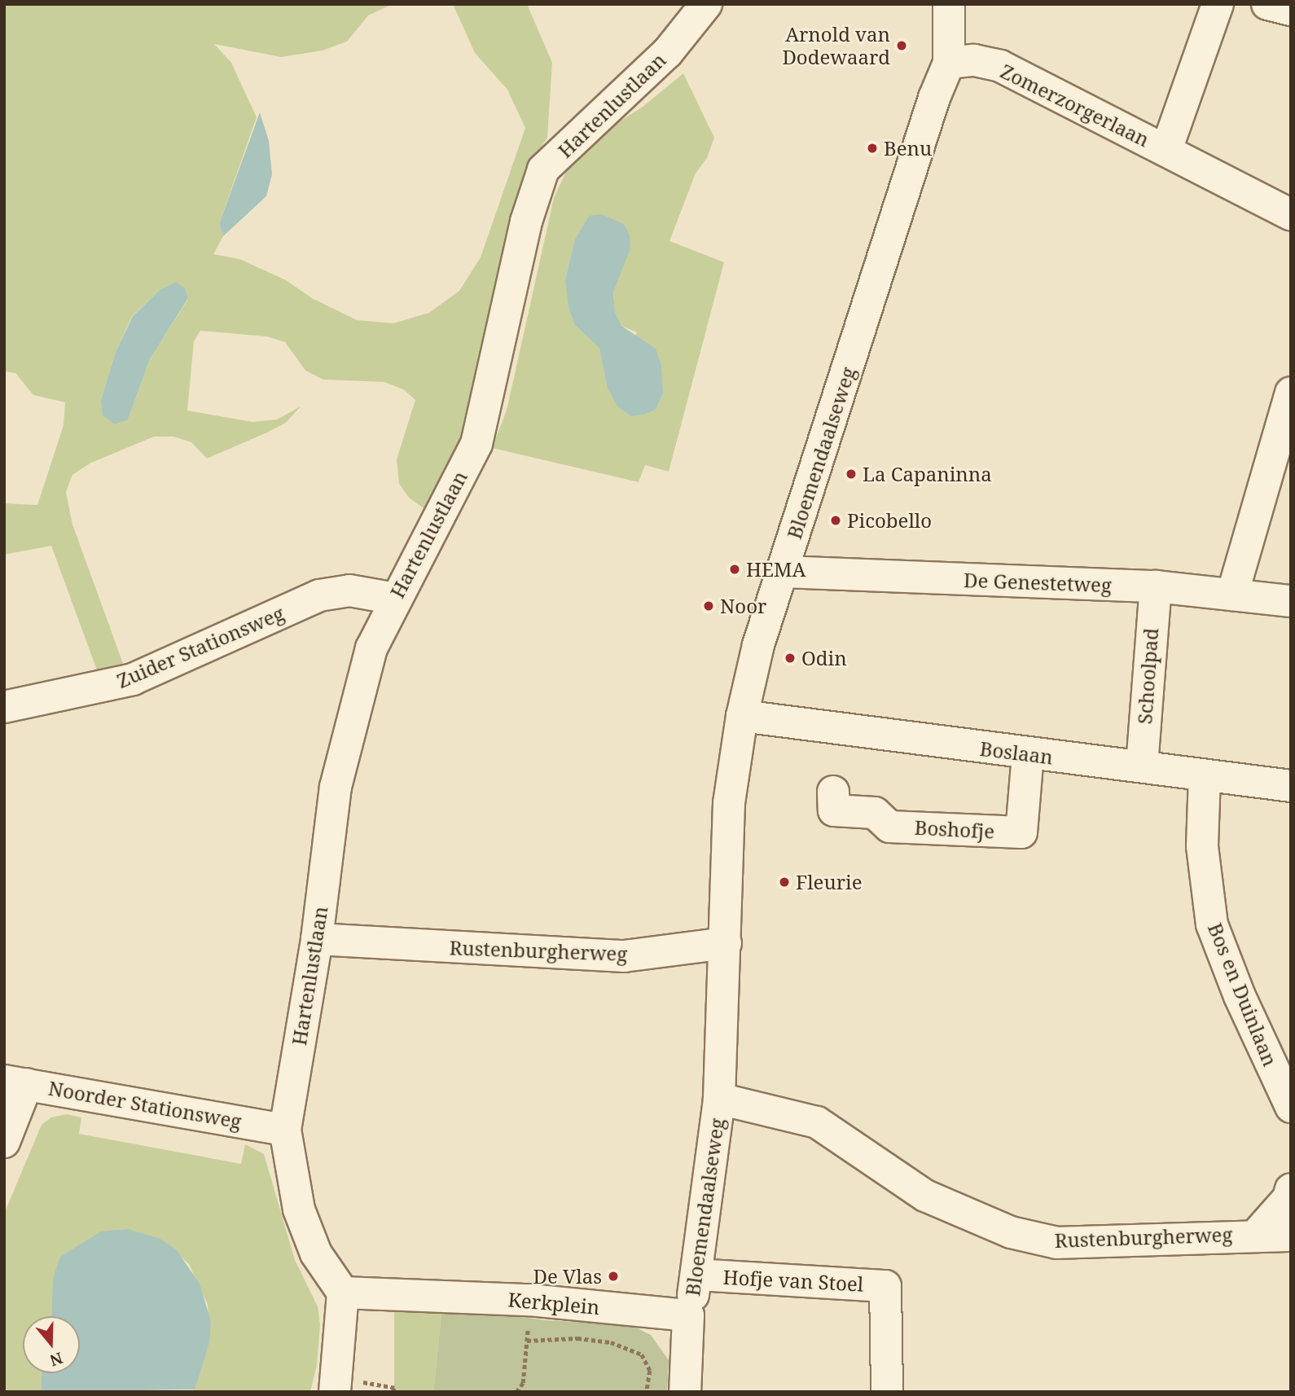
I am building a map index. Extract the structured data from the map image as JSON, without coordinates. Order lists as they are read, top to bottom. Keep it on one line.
{"streets":{"street":["Hartenlustlaan","Zomerzorgerlaan","Bloemendaalseweg","De Genestetweg","Zuider Stationsweg","Schoolpad","Boslaan","Boshofje","Rustenburgherweg","Bos en Duinlaan","Noorder Stationsweg","Hofje van Stoel","Kerkplein"]},"crossings":[["Hartenlustlaan","Zuider Stationsweg"],["Hartenlustlaan","Rustenburgherweg"],["Hartenlustlaan","Noorder Stationsweg"],["Hartenlustlaan","Kerkplein"],["Zomerzorgerlaan","Bloemendaalseweg"],["Bloemendaalseweg","De Genestetweg"],["Bloemendaalseweg","Boslaan"],["Bloemendaalseweg","Rustenburgherweg"],["Bloemendaalseweg","Hofje van Stoel"],["Bloemendaalseweg","Kerkplein"],["De Genestetweg","Schoolpad"],["Schoolpad","Boslaan"],["Boslaan","Boshofje"],["Boslaan","Bos en Duinlaan"]],"places":["Arnold van Dodewaard","Benu","La Capaninna","Picobello","HEMA","Noor","Odin","Fleurie","De Vlas"],"north":"bottom"}
